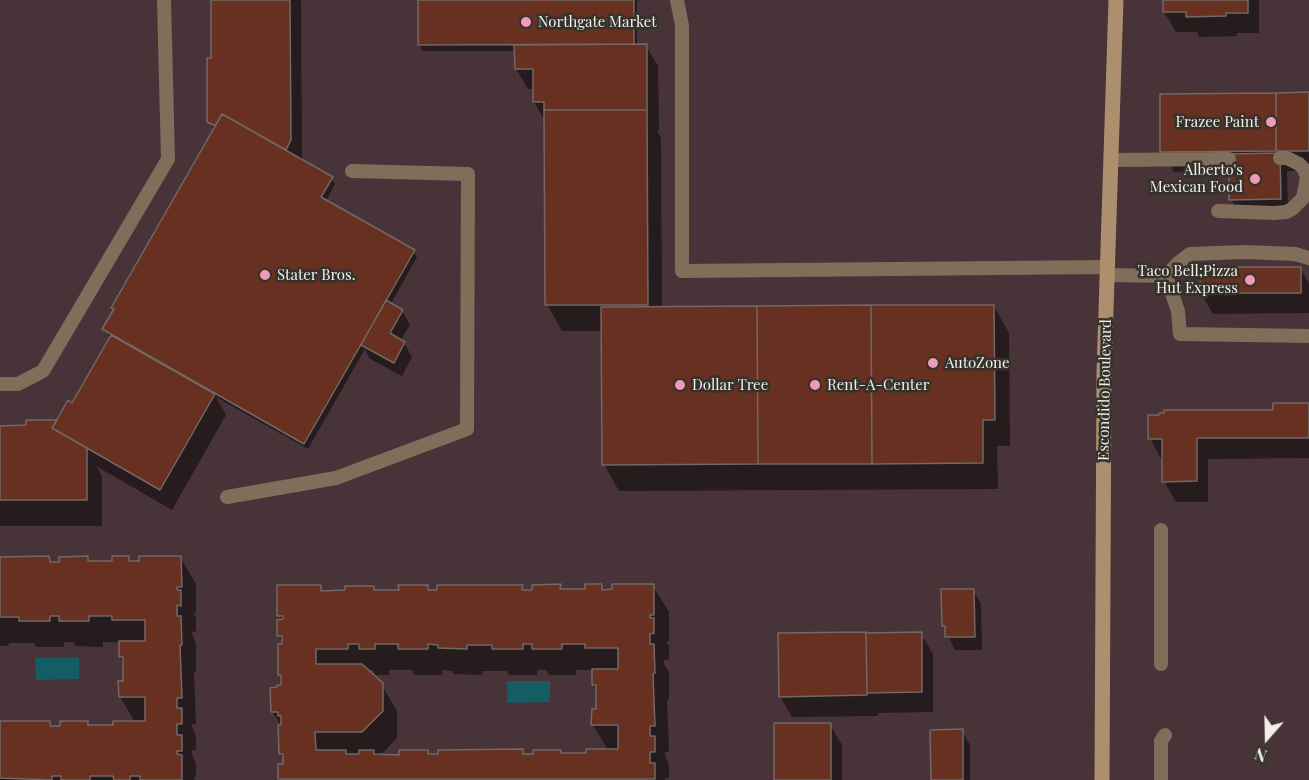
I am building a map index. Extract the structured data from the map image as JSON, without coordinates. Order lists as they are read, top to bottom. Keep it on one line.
{"streets":{"main road":["Escondido Boulevard"]},"places":["Northgate Market","Frazee Paint","Alberto's Mexican Food","Stater Bros.","Taco Bell;Pizza Hut Express","AutoZone","Dollar Tree","Rent-A-Center"],"north":"bottom"}
